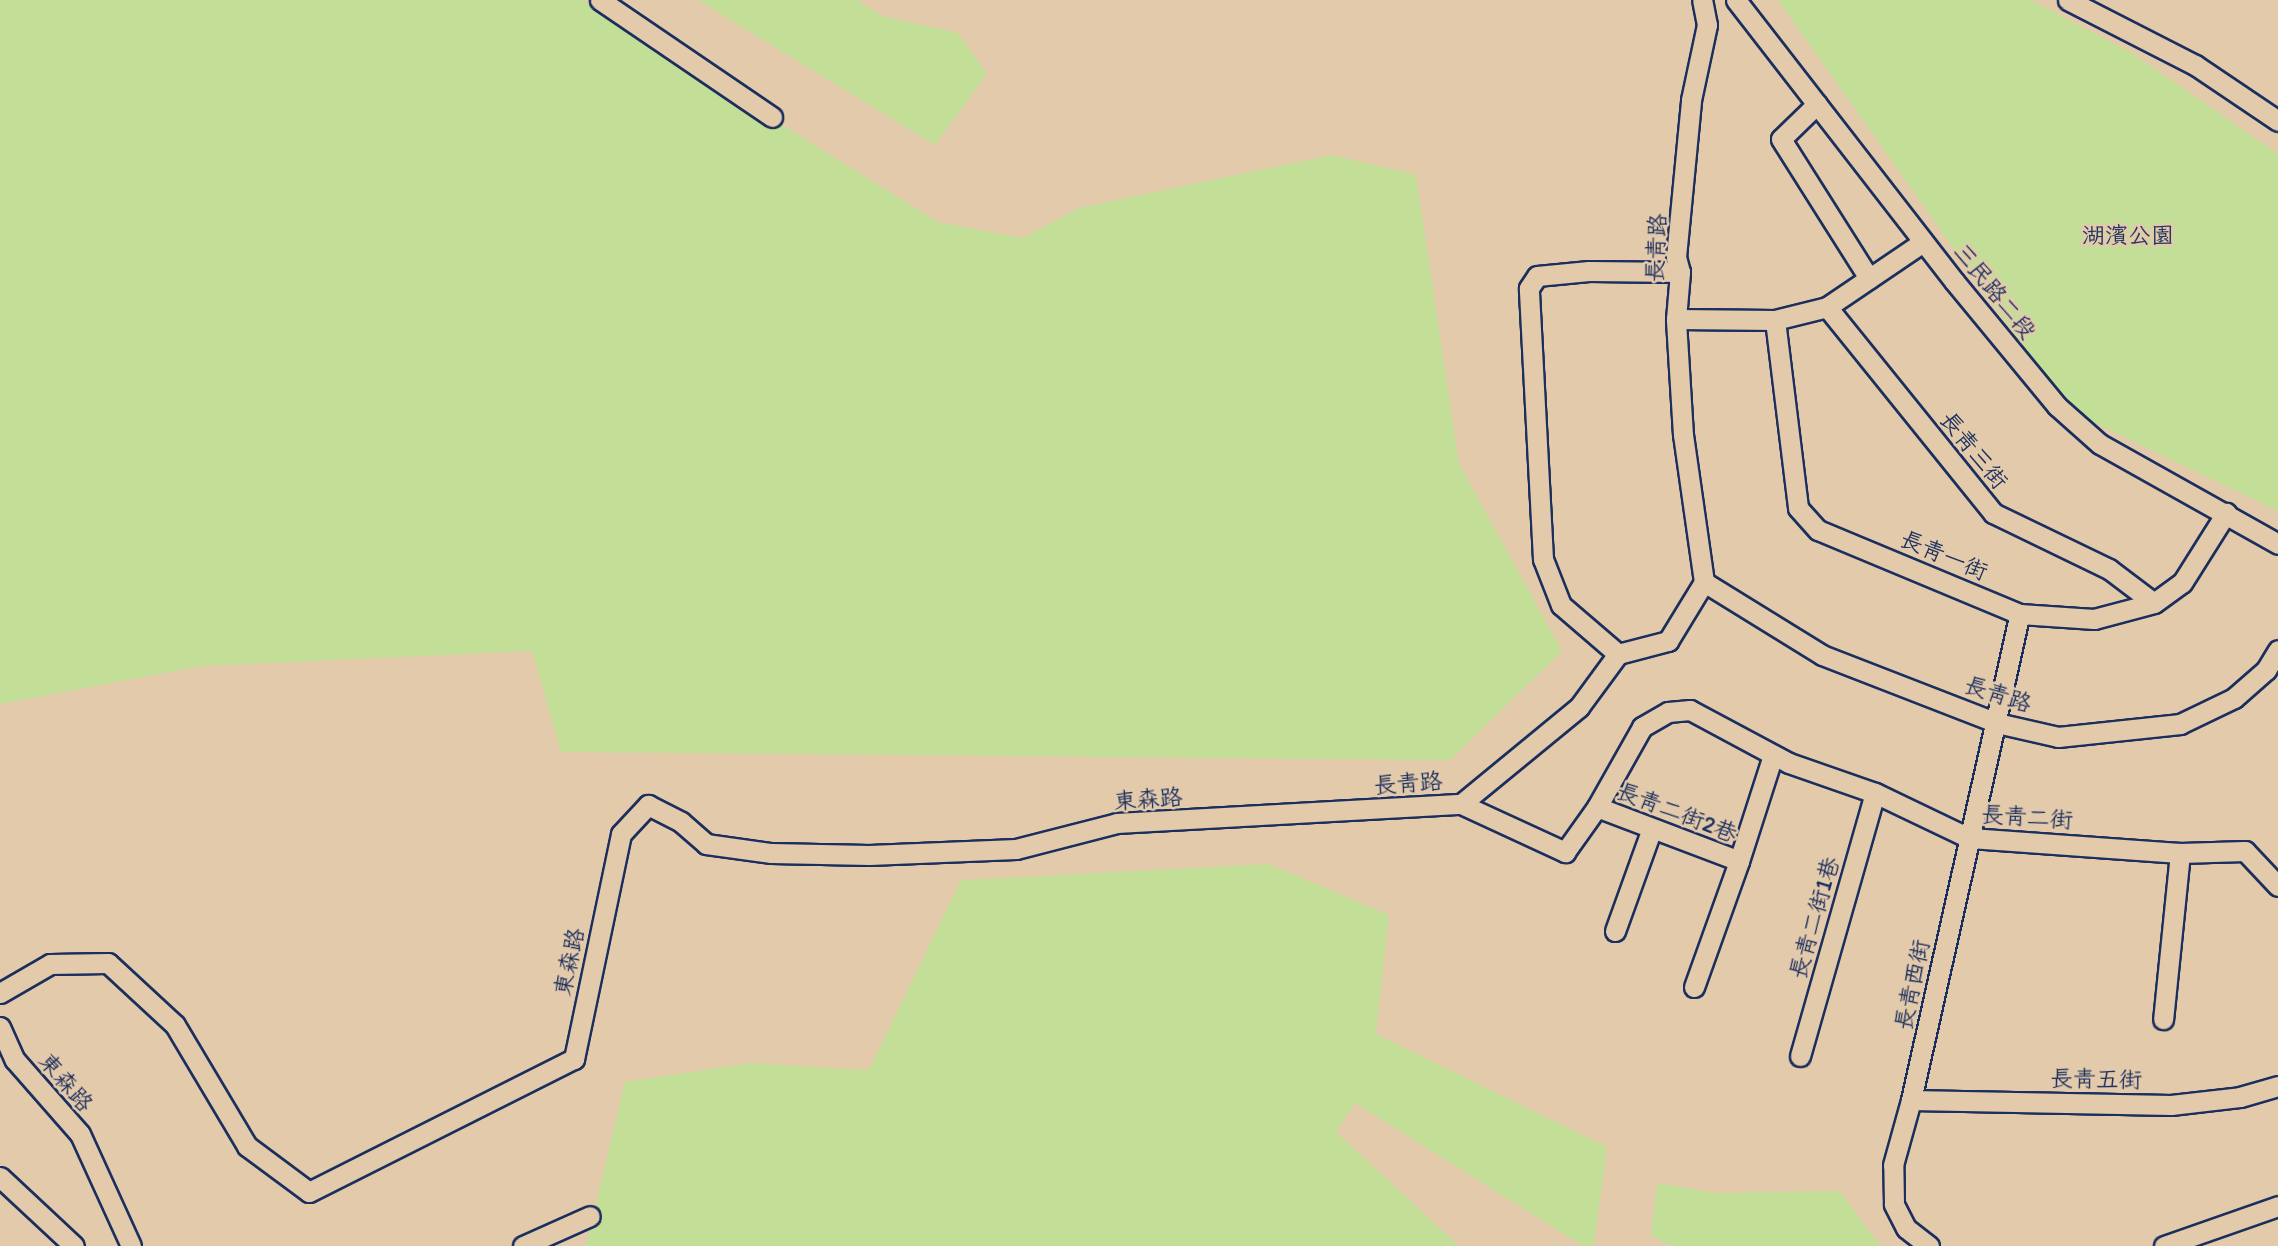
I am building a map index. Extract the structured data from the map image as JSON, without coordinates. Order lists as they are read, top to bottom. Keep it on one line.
{"streets":{"street":["長青路","三民路二段","長青三街","長青一街","東森路","長青二街2巷","長青二街","長青二街1巷","長青西街","長青五街"]},"crossings":[["長青路","東森路"],["長青路","長青西街"],["三民路二段","長青一街"],["長青三街","長青一街"],["長青一街","長青西街"],["長青二街2巷","長青二街"],["長青二街","長青二街1巷"],["長青二街","長青西街"],["長青西街","長青五街"]],"parks":["湖濱公園"]}
